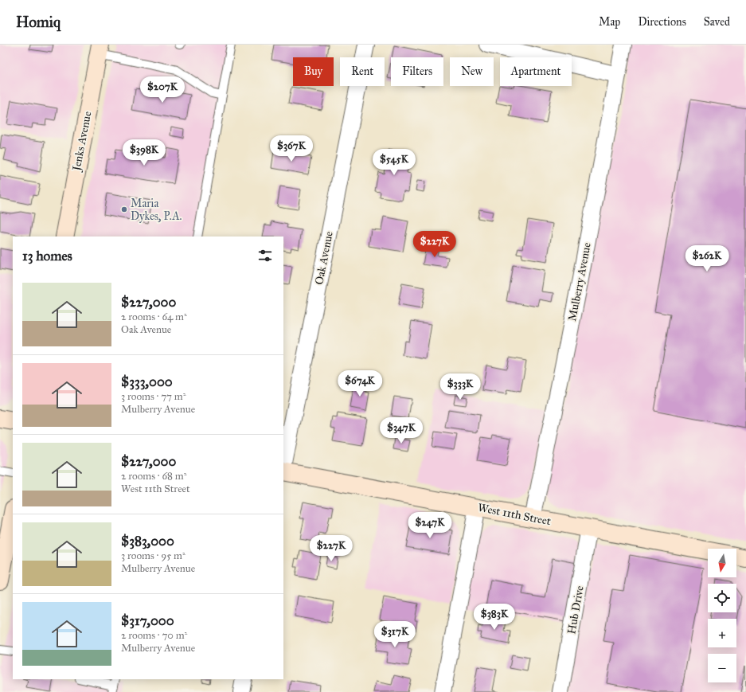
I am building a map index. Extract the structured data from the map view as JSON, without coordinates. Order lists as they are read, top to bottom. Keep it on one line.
{"streets":{"main road":["Jenks Avenue","West 11th Street"],"street":["Oak Avenue","Mulberry Avenue","Hub Drive"]},"crossings":[["Mulberry Avenue","West 11th Street"],["West 11th Street","Hub Drive"]],"places":["Maria Dykes, P.A."],"north":"bottom","page":{"header":"Homiq","nav":["Map","Directions","Saved"],"chip":["Buy","Rent","Filters","New","Apartment"],"price":["$207K","$367K","$398K","$545K","$227K","$262K","$674K","$333K","$347K","$247K","$227K","$383K","$317K"],"heading":"13 homes","list":[{"name":"$227,000","note":"2 rooms · 64 m² · Oak Avenue"},{"name":"$333,000","note":"3 rooms · 77 m² · Mulberry Avenue"},{"name":"$227,000","note":"2 rooms · 68 m² · West 11th Street"},{"name":"$383,000","note":"3 rooms · 95 m² · Mulberry Avenue"},{"name":"$317,000","note":"2 rooms · 70 m² · Mulberry Avenue"}],"map_buttons":["+","−"]}}
